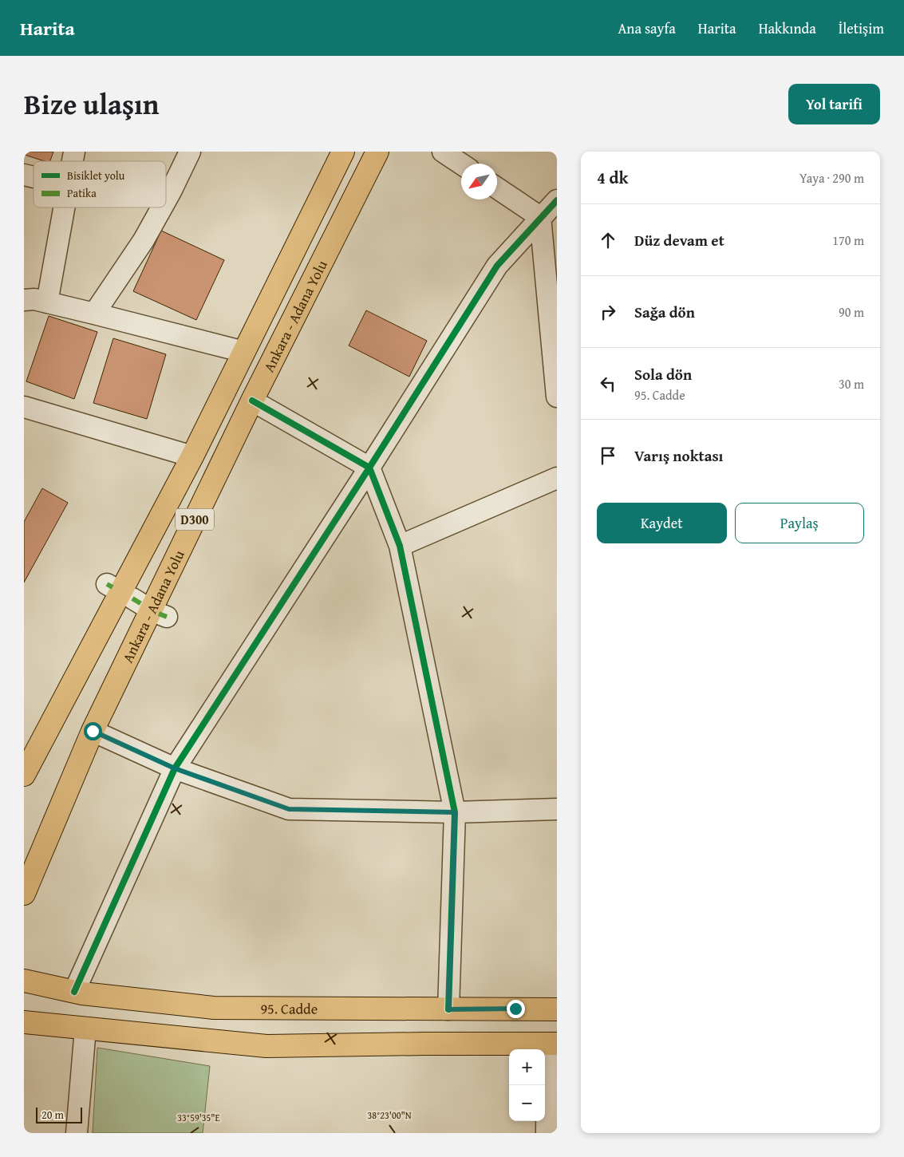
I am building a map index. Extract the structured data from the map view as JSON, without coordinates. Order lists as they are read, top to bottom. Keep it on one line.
{"streets":{"main road":["Ankara - Adana Yolu","D300","95. Cadde"]},"legend":["Bisiklet yolu","Patika"],"scale_bar":"20 m","north":"bottom left","page":{"header":"Harita","nav":["Ana sayfa","Harita","Hakkında","İletişim"],"title":"Bize ulaşın","buttons":["Yol tarifi",["Kaydet","Paylaş"]],"heading":["4 dk","Yaya · 290 m"],"list":[["Düz devam et","170 m"],["Sağa dön","90 m"],["Sola dön","95. Cadde","30 m"],"Varış noktası"],"map_buttons":["+","−"],"scale":"20 m"},"coordinates":["38°23'00\"N","33°59'35\"E"]}
